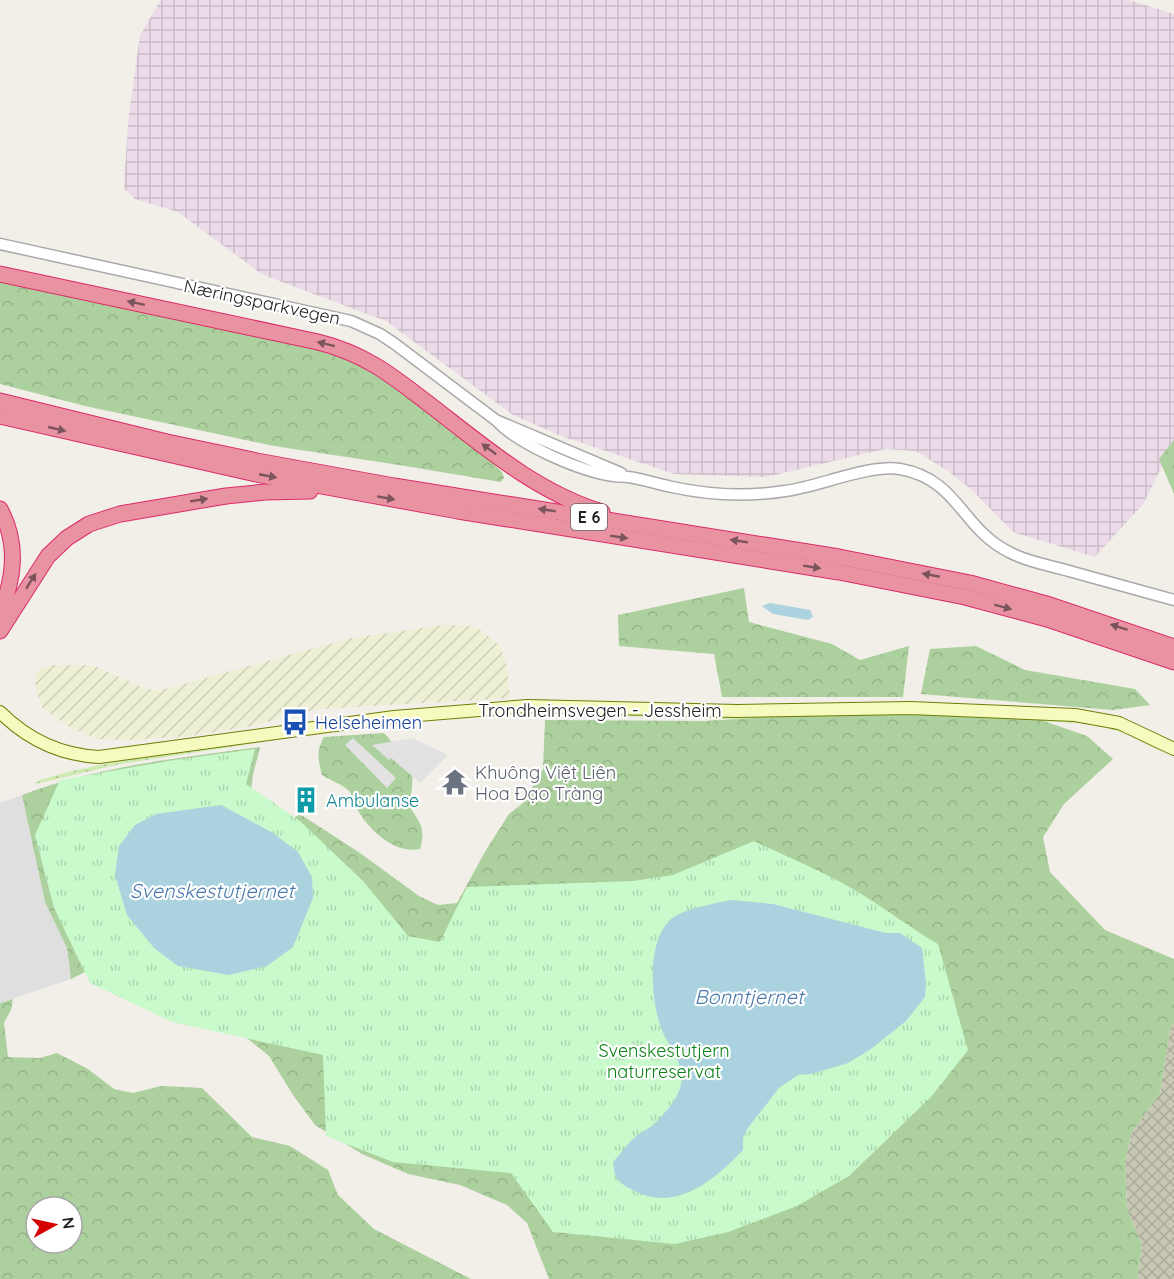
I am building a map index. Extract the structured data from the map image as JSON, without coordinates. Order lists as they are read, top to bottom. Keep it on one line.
{"streets":{"highway":["E 6"],"main road":["Trondheimsvegen - Jessheim"],"street":["Næringsparkvegen"]},"water":["Svenskestutjernet","Bonntjernet"],"parks":["Svenskestutjern naturreservat"],"places":{"bus stop":["Helseheimen"],"temple":["Khuông Việt Liên Hoa Đạo Tràng"],"building":["Ambulanse"]},"north":"right"}
